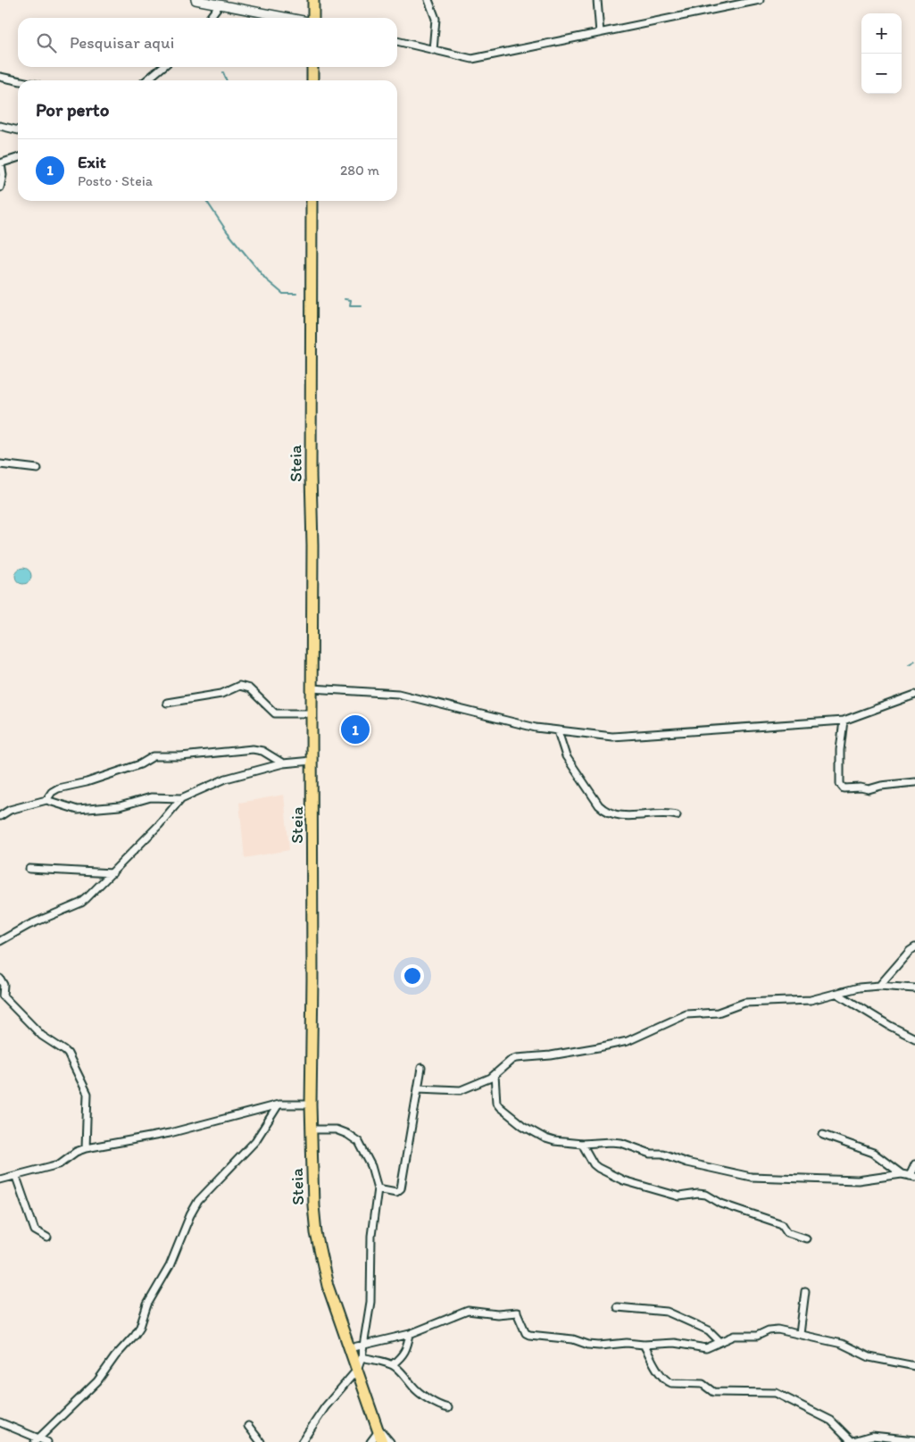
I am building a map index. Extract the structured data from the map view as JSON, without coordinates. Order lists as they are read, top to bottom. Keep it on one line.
{"streets":{"main road":["Steia"]},"page":{"map_buttons":["+","−"],"search":"Pesquisar aqui","heading":"Por perto","list":[{"mark":"1","name":"Exit","note":"Posto · Steia","value":"280 m"}],"pins":"1"}}
